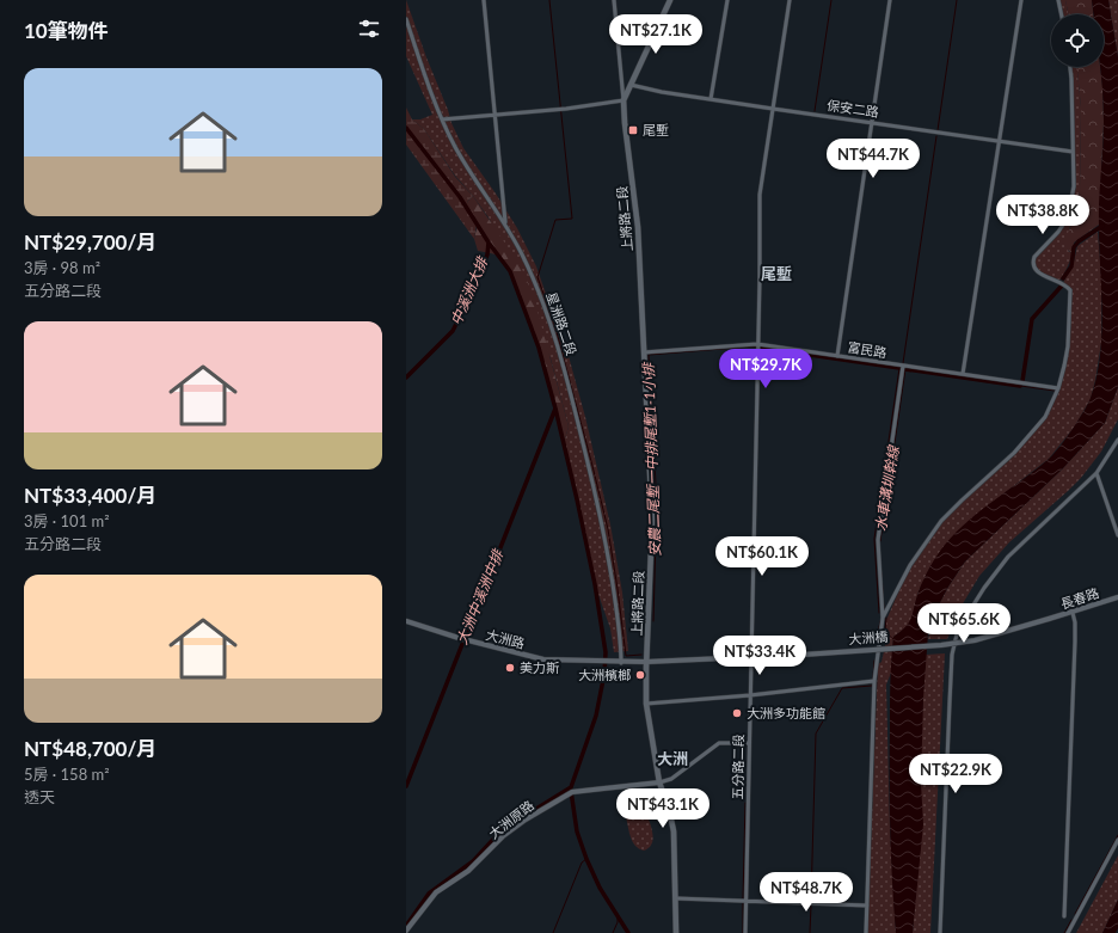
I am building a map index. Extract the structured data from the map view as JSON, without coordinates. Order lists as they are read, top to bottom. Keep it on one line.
{"streets":{"main road":["上將路二段"],"street":["保安二路","星洲路二段","富民路","長春路","大洲橋","大洲路","五分路二段","大洲原路"]},"crossings":[["保安二路","五分路二段"],["上將路二段","富民路"],["上將路二段","大洲原路"],["星洲路二段","大洲路"],["富民路","五分路二段"],["長春路","大洲橋"],["大洲橋","五分路二段"]],"districts":["尾塹","大洲"],"water":["中溪洲大排","安農二尾塹一中排尾塹1-1小排","水車溝圳幹線","大洲中溪洲中排"],"places":{"transit":["尾塹"],"other":["美力斯","大洲檳榔","大洲多功能館"]},"page":{"heading":"10筆物件","price":["NT$27.1K","NT$44.7K","NT$38.8K","NT$29.7K","NT$60.1K","NT$65.6K","NT$33.4K","NT$22.9K","NT$43.1K","NT$48.7K"],"list":[{"name":"NT$29,700/月","note":"3房 · 98 m² · 五分路二段"},{"name":"NT$33,400/月","note":"3房 · 101 m² · 五分路二段"},{"name":"NT$48,700/月","note":"5房 · 158 m² · 透天"}]}}
